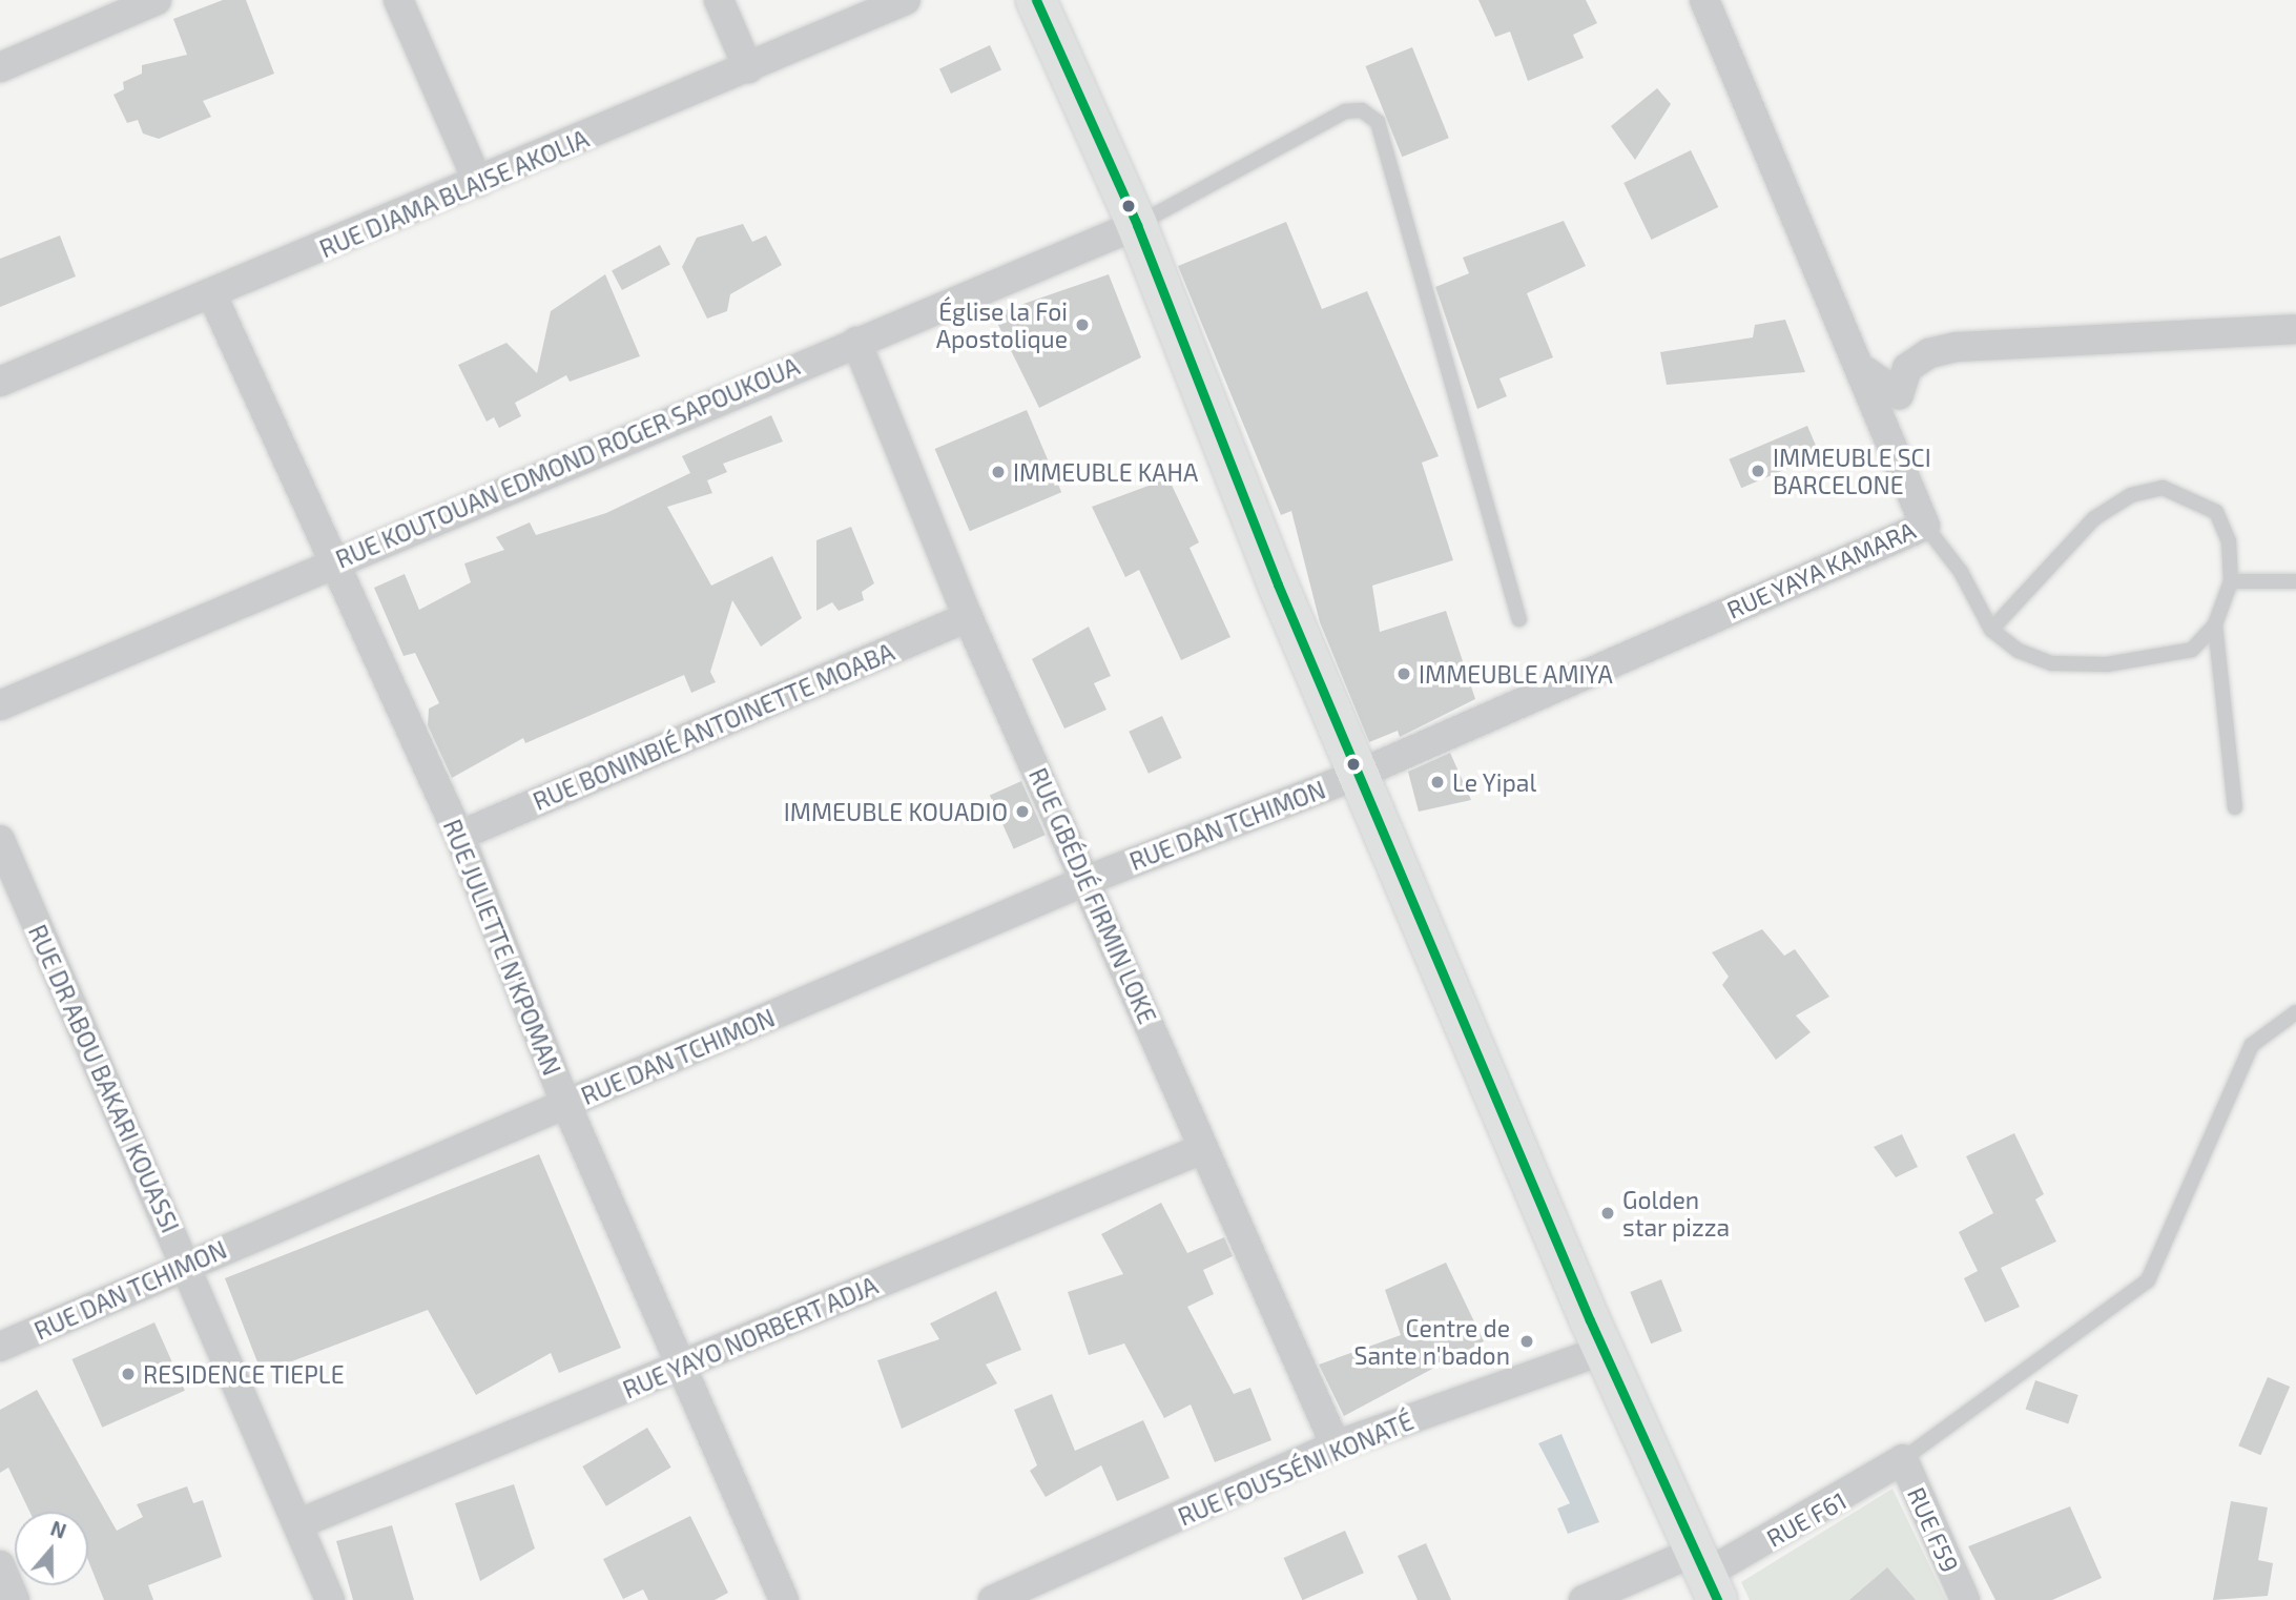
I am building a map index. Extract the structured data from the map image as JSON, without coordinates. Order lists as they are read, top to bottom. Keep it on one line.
{"streets":{"street":["RUE DJAMA BLAISE AKOLIA","RUE KOUTOUAN EDMOND ROGER SAPOUKOUA","RUE YAYA KAMARA","RUE BONINBIÉ ANTOINETTE MOABA","RUE DAN TCHIMON","RUE GBÉDJÉ FIRMIN LOKE","RUE JULIETTE N'KPOMAN","RUE DR ABOU BAKARI KOUASSI","RUE YAYO NORBERT ADJA","RUE FOUSSÉNI KONATÉ","RUE F61","RUE F59"]},"crossings":[["RUE DJAMA BLAISE AKOLIA","RUE JULIETTE N'KPOMAN"],["RUE KOUTOUAN EDMOND ROGER SAPOUKOUA","RUE GBÉDJÉ FIRMIN LOKE"],["RUE KOUTOUAN EDMOND ROGER SAPOUKOUA","RUE JULIETTE N'KPOMAN"],["RUE YAYA KAMARA","RUE DAN TCHIMON"],["RUE BONINBIÉ ANTOINETTE MOABA","RUE GBÉDJÉ FIRMIN LOKE"],["RUE BONINBIÉ ANTOINETTE MOABA","RUE JULIETTE N'KPOMAN"],["RUE DAN TCHIMON","RUE GBÉDJÉ FIRMIN LOKE"],["RUE DAN TCHIMON","RUE JULIETTE N'KPOMAN"],["RUE DAN TCHIMON","RUE DR ABOU BAKARI KOUASSI"],["RUE GBÉDJÉ FIRMIN LOKE","RUE YAYO NORBERT ADJA"],["RUE GBÉDJÉ FIRMIN LOKE","RUE FOUSSÉNI KONATÉ"],["RUE JULIETTE N'KPOMAN","RUE YAYO NORBERT ADJA"],["RUE DR ABOU BAKARI KOUASSI","RUE YAYO NORBERT ADJA"],["RUE F61","RUE F59"]],"places":["Église la Foi Apostolique","IMMEUBLE SCI BARCELONE","IMMEUBLE KAHA","IMMEUBLE AMIYA","Le Yipal","IMMEUBLE KOUADIO","Golden star pizza","Centre de Sante n'badon","RESIDENCE TIEPLE"],"north":"top"}
